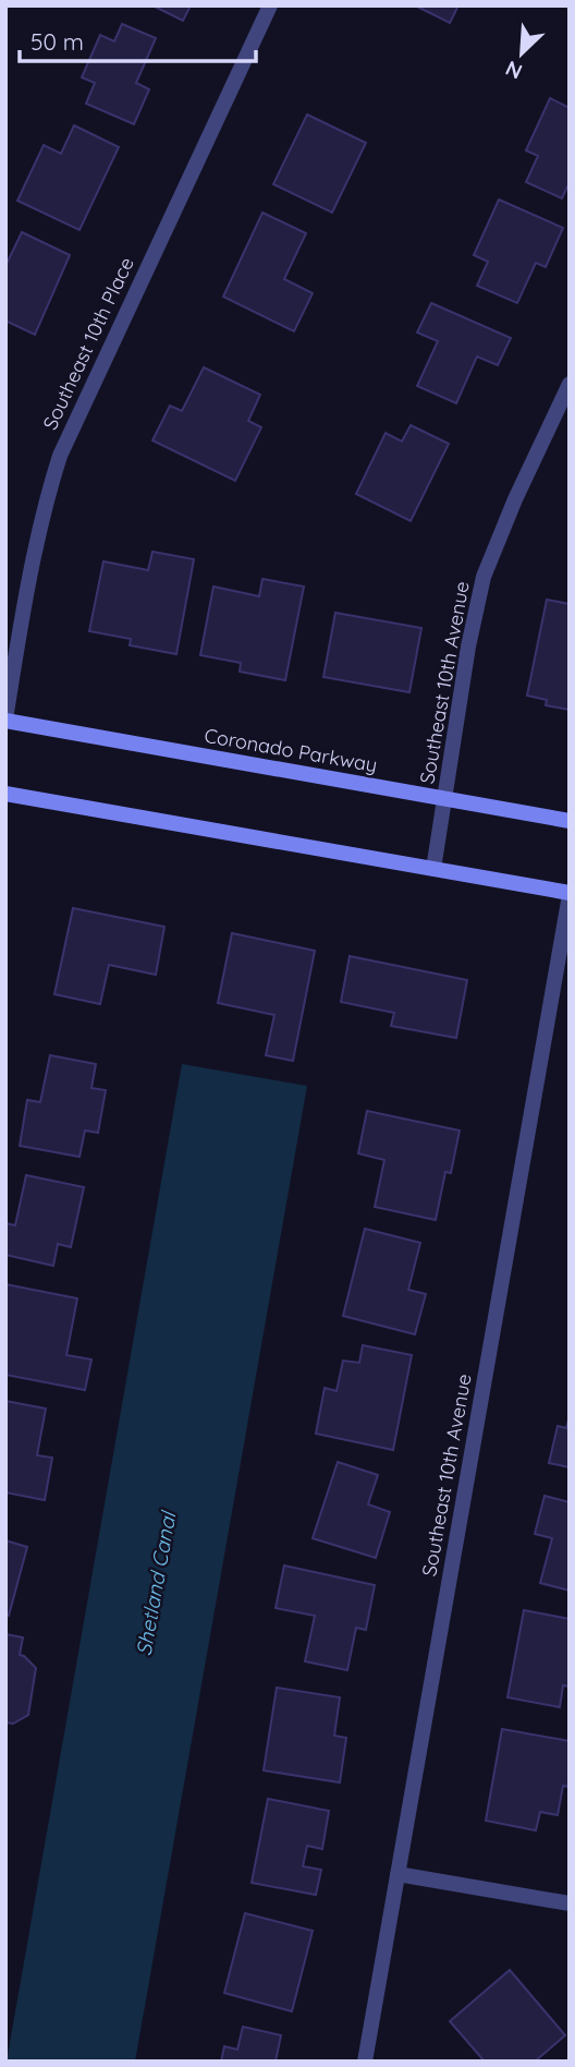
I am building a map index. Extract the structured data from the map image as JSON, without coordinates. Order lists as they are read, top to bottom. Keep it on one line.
{"streets":{"street":["Southeast 10th Place","Southeast 10th Avenue","Coronado Parkway"]},"crossings":[["Southeast 10th Place","Coronado Parkway"],["Southeast 10th Avenue","Coronado Parkway"]],"water":["Shetland Canal"],"scale_bar":"50 m","north":"bottom left"}
